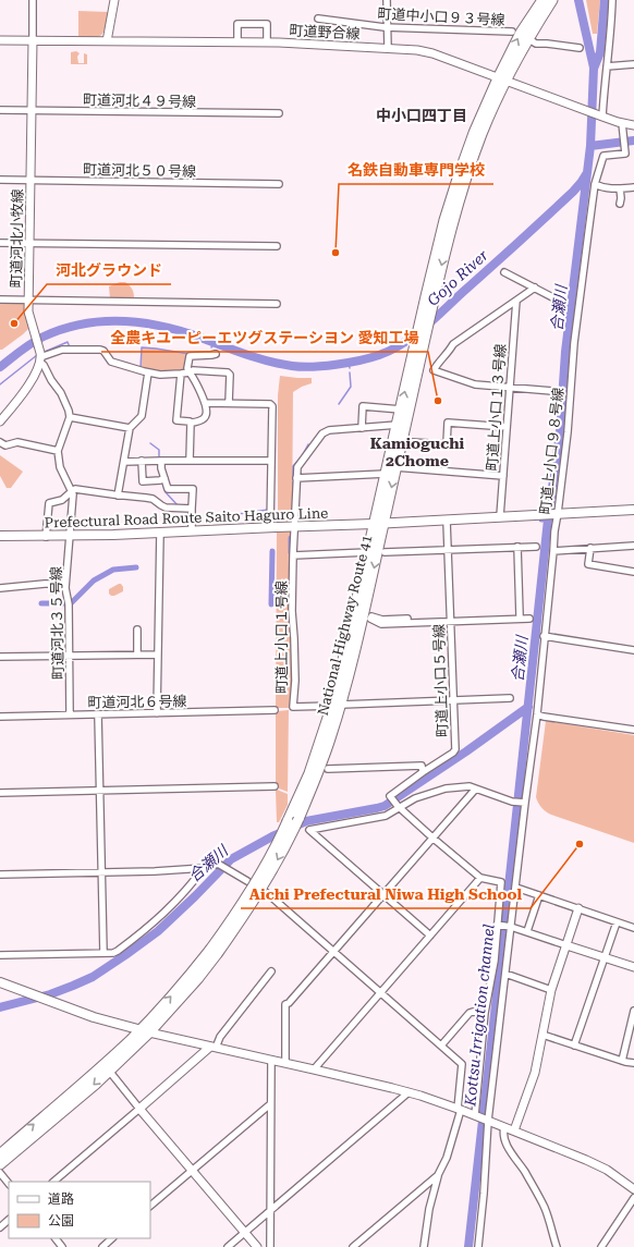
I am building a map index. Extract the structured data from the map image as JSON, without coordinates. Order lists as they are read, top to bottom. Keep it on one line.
{"streets":{"highway":["National Highway Route 41"],"main road":["Prefectural Road Route Saito Haguro Line"],"street":["町道中小口９３号線","町道野合線","町道河北４９号線","町道河北５０号線","町道河北小牧線","町道上小口１３号線","町道上小口９８号線","町道河北３５号線","町道上小口１号線","町道上小口５号線","町道河北６号線"]},"crossings":[["町道野合線","町道河北小牧線"],["町道野合線","町道上小口９８号線"],["町道野合線","National Highway Route 41"],["町道河北４９号線","町道河北小牧線"],["町道河北５０号線","町道河北小牧線"],["町道上小口１３号線","Prefectural Road Route Saito Haguro Line"],["町道上小口９８号線","Prefectural Road Route Saito Haguro Line"],["Prefectural Road Route Saito Haguro Line","町道河北３５号線"],["Prefectural Road Route Saito Haguro Line","National Highway Route 41"],["Prefectural Road Route Saito Haguro Line","町道上小口１号線"],["Prefectural Road Route Saito Haguro Line","町道上小口５号線"],["町道河北３５号線","町道河北６号線"],["National Highway Route 41","町道上小口１号線"]],"districts":["中小口四丁目","Kamioguchi 2Chome"],"water":["Gojo River","合瀬川","Kottsu Irrigation channel"],"places":["名鉄自動車専門学校","河北グラウンド","全農キユーピーエツグステーシヨン 愛知工場","Aichi Prefectural Niwa High School"],"legend":["道路","公園"]}
